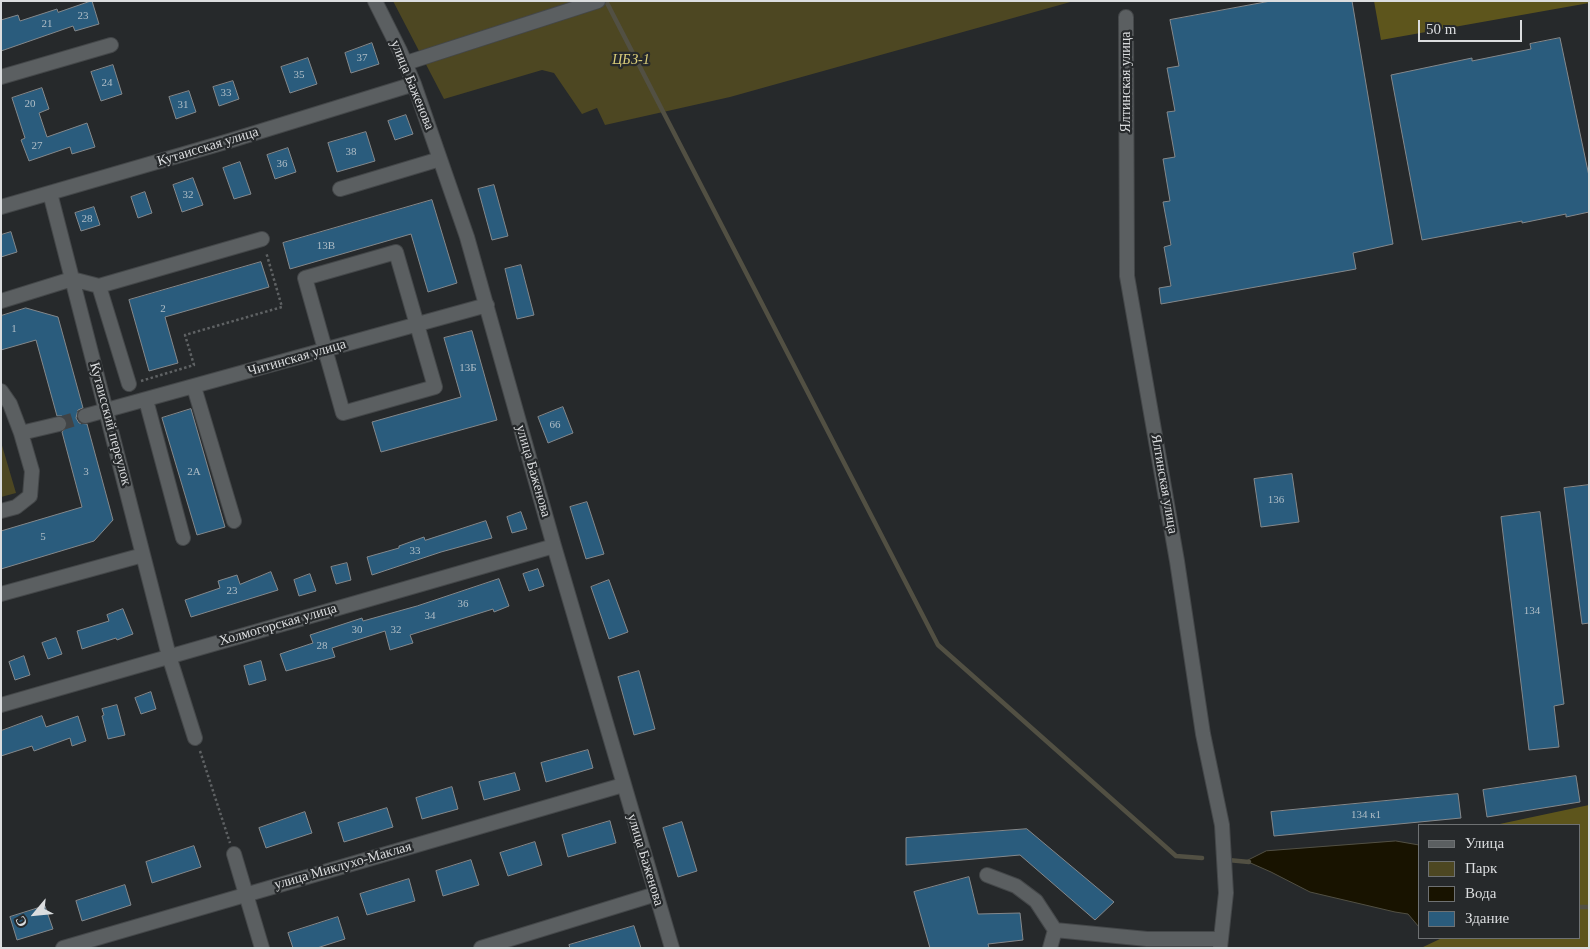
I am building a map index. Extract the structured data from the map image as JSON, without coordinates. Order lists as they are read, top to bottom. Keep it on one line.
{"streets":{"street":["Ялтинская улица","улица Баженова","Кутаисская улица","Читинская улица","Кутаисский переулок","Холмогорская улица","улица Миклухо-Маклая"]},"crossings":[["улица Баженова","Кутаисская улица"],["улица Баженова","Читинская улица"],["улица Баженова","Холмогорская улица"],["улица Баженова","улица Миклухо-Маклая"],["Кутаисская улица","Кутаисский переулок"],["Читинская улица","Кутаисский переулок"],["Кутаисский переулок","Холмогорская улица"]],"parks":["ЦБЗ-1"],"house_numbers":["23","21","37","35","24","33","20","31","27","38","36","32","28","13В","2","1","13Б","66","3","2А","136","5","33","23","36","134","34","30","32","28","134 к1"],"legend":["Улица","Парк","Вода","Здание"],"scale_bar":"50 m","north":"bottom left"}
